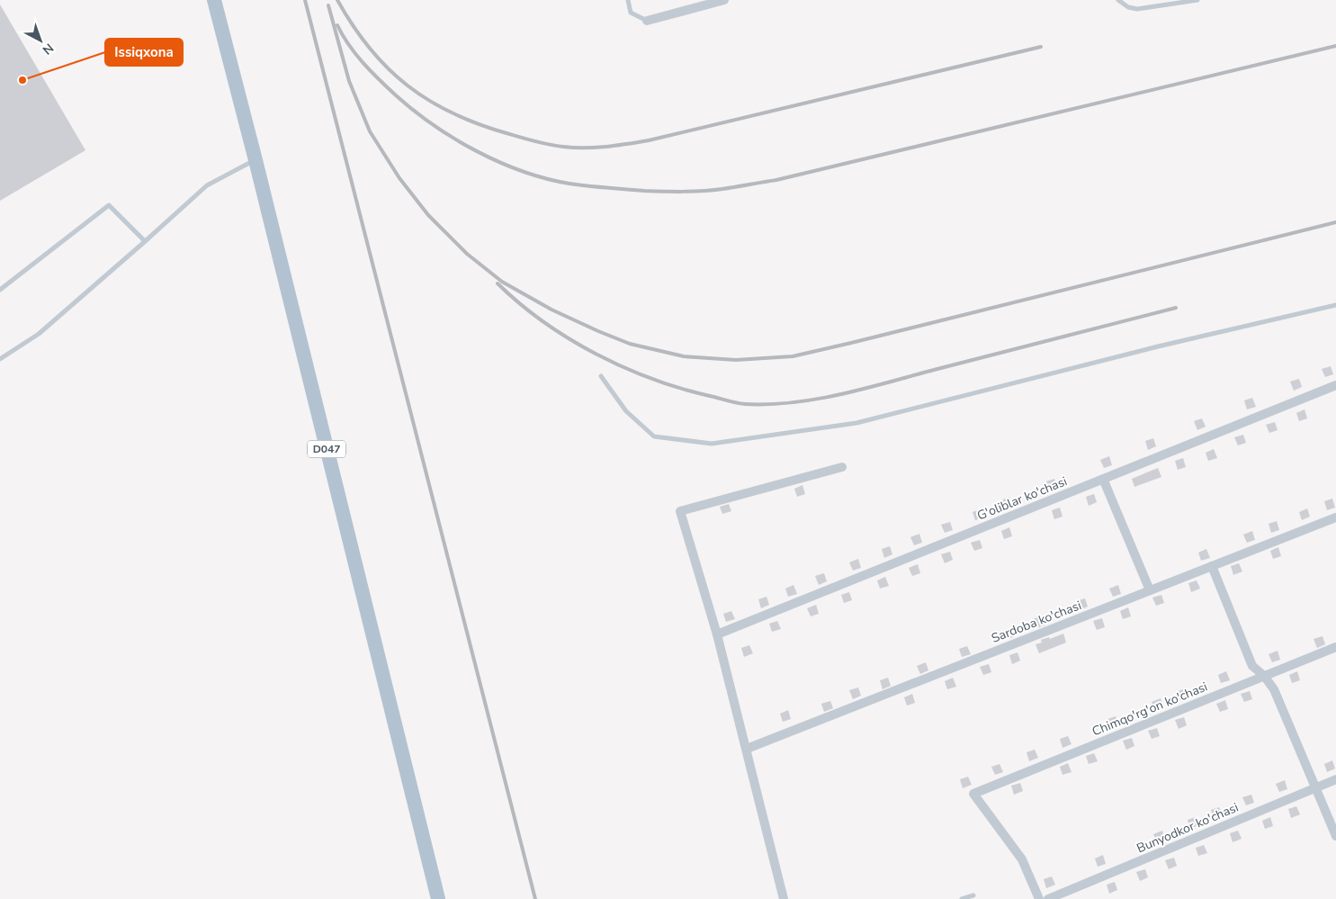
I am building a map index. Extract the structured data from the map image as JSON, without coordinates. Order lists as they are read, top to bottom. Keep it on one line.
{"streets":{"main road":["D047"],"street":["G'oliblar ko'chasi","Sardoba ko'chasi","Chimqo'rg'on ko'chasi","Bunyodkor ko'chasi"]},"places":["Issiqxona"],"north":"bottom right"}
